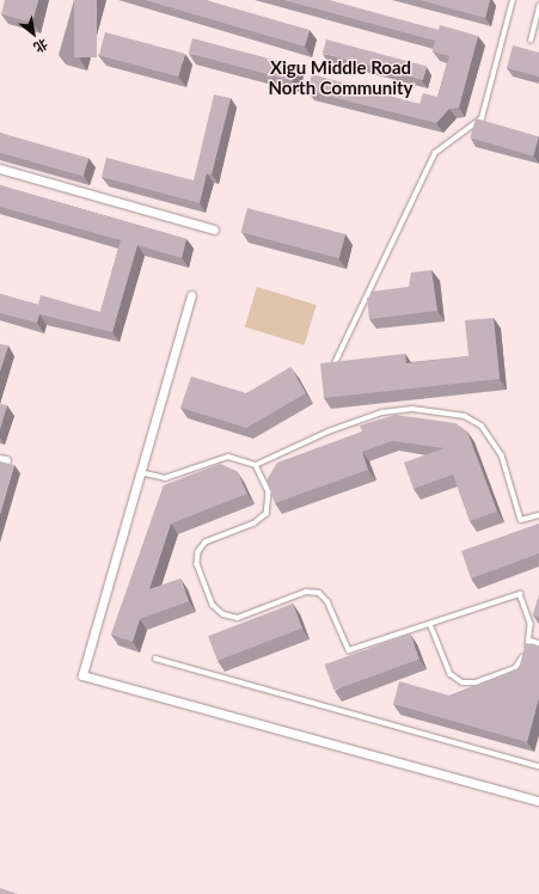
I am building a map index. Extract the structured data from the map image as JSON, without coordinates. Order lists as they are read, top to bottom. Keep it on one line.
{"districts":["Xigu Middle Road North Community"],"north":"bottom right"}
